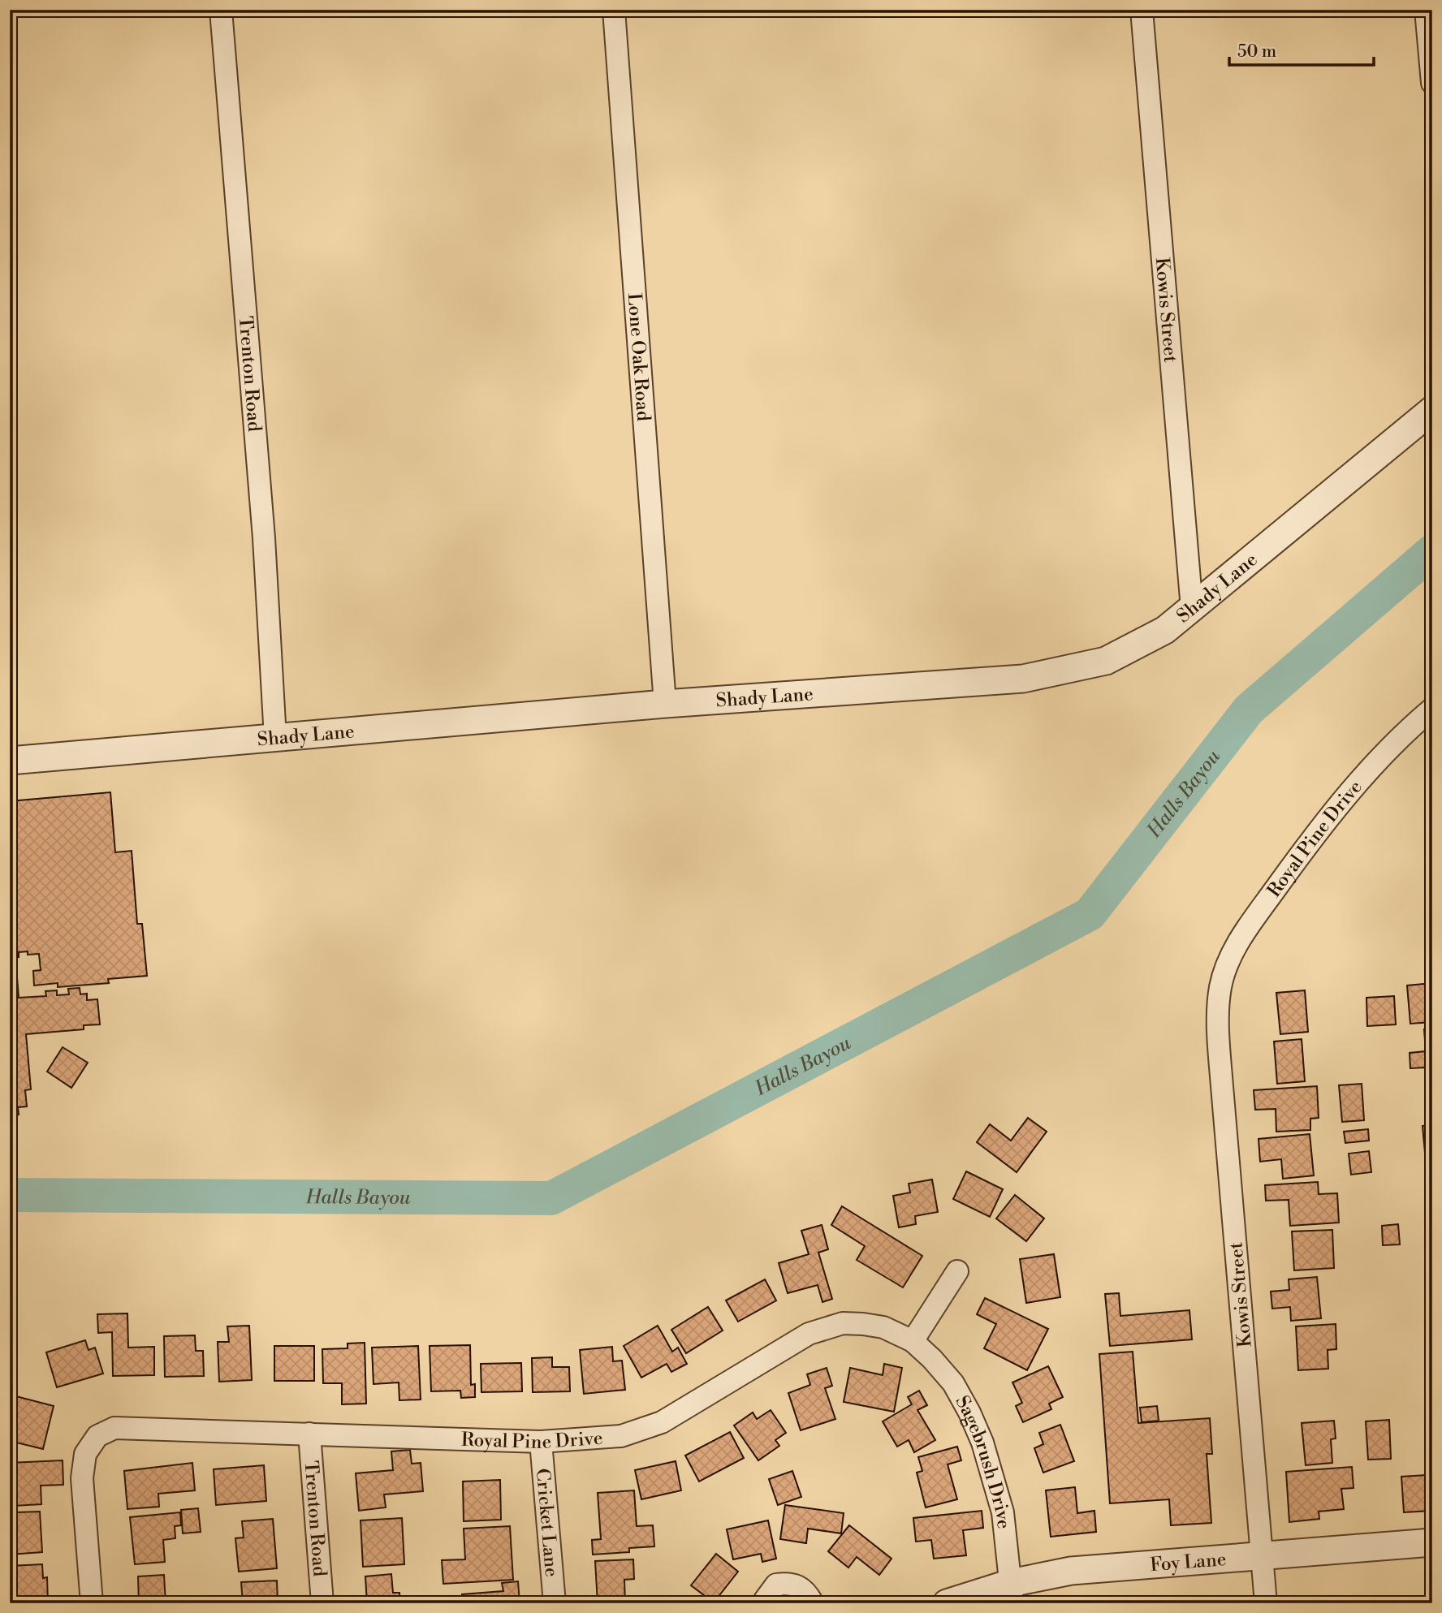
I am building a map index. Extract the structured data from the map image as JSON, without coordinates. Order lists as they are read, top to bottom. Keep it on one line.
{"streets":{"street":["Kowis Street","Lone Oak Road","Trenton Road","Shady Lane","Royal Pine Drive","Sagebrush Drive","Cricket Lane","Foy Lane"]},"crossings":[["Kowis Street","Shady Lane"],["Kowis Street","Royal Pine Drive"],["Kowis Street","Foy Lane"],["Lone Oak Road","Shady Lane"],["Trenton Road","Shady Lane"],["Trenton Road","Royal Pine Drive"],["Royal Pine Drive","Sagebrush Drive"],["Royal Pine Drive","Cricket Lane"],["Sagebrush Drive","Foy Lane"]],"water":["Halls Bayou"],"scale_bar":"50 m"}
